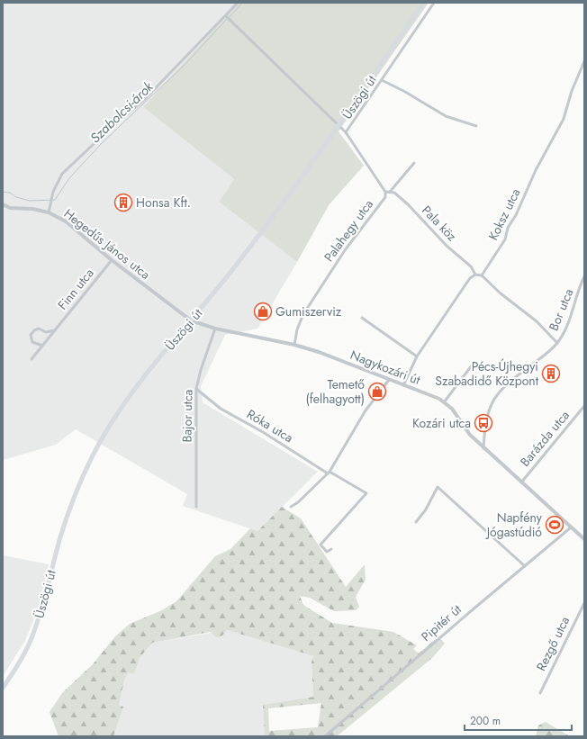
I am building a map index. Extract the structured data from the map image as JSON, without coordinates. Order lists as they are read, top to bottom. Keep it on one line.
{"streets":{"main road":["Üszögi út"],"street":["Koksz utca","Pala köz","Palahegy utca","Hegedűs János utca","Finn utca","Bor utca","Nagykozári út","Bajor utca","Róka utca","Barázda utca","Pipitér út","Rezgő utca"]},"crossings":[["Üszögi út","Palahegy utca"],["Üszögi út","Hegedűs János utca"],["Üszögi út","Nagykozári út"],["Palahegy utca","Nagykozári út"],["Hegedűs János utca","Finn utca"],["Hegedűs János utca","Nagykozári út"],["Bor utca","Nagykozári út"],["Nagykozári út","Bajor utca"],["Nagykozári út","Barázda utca"],["Nagykozári út","Pipitér út"],["Bajor utca","Róka utca"]],"water":["Szabolcsi-árok"],"places":{"building":["Honsa Kft.","Pécs-Újhegyi Szabadidő Központ"],"shop":["Gumiszerviz","Temető (felhagyott)"],"bus stop":["Kozári utca"],"sports":["Napfény Jógastúdió"]},"scale_bar":"200 m"}
